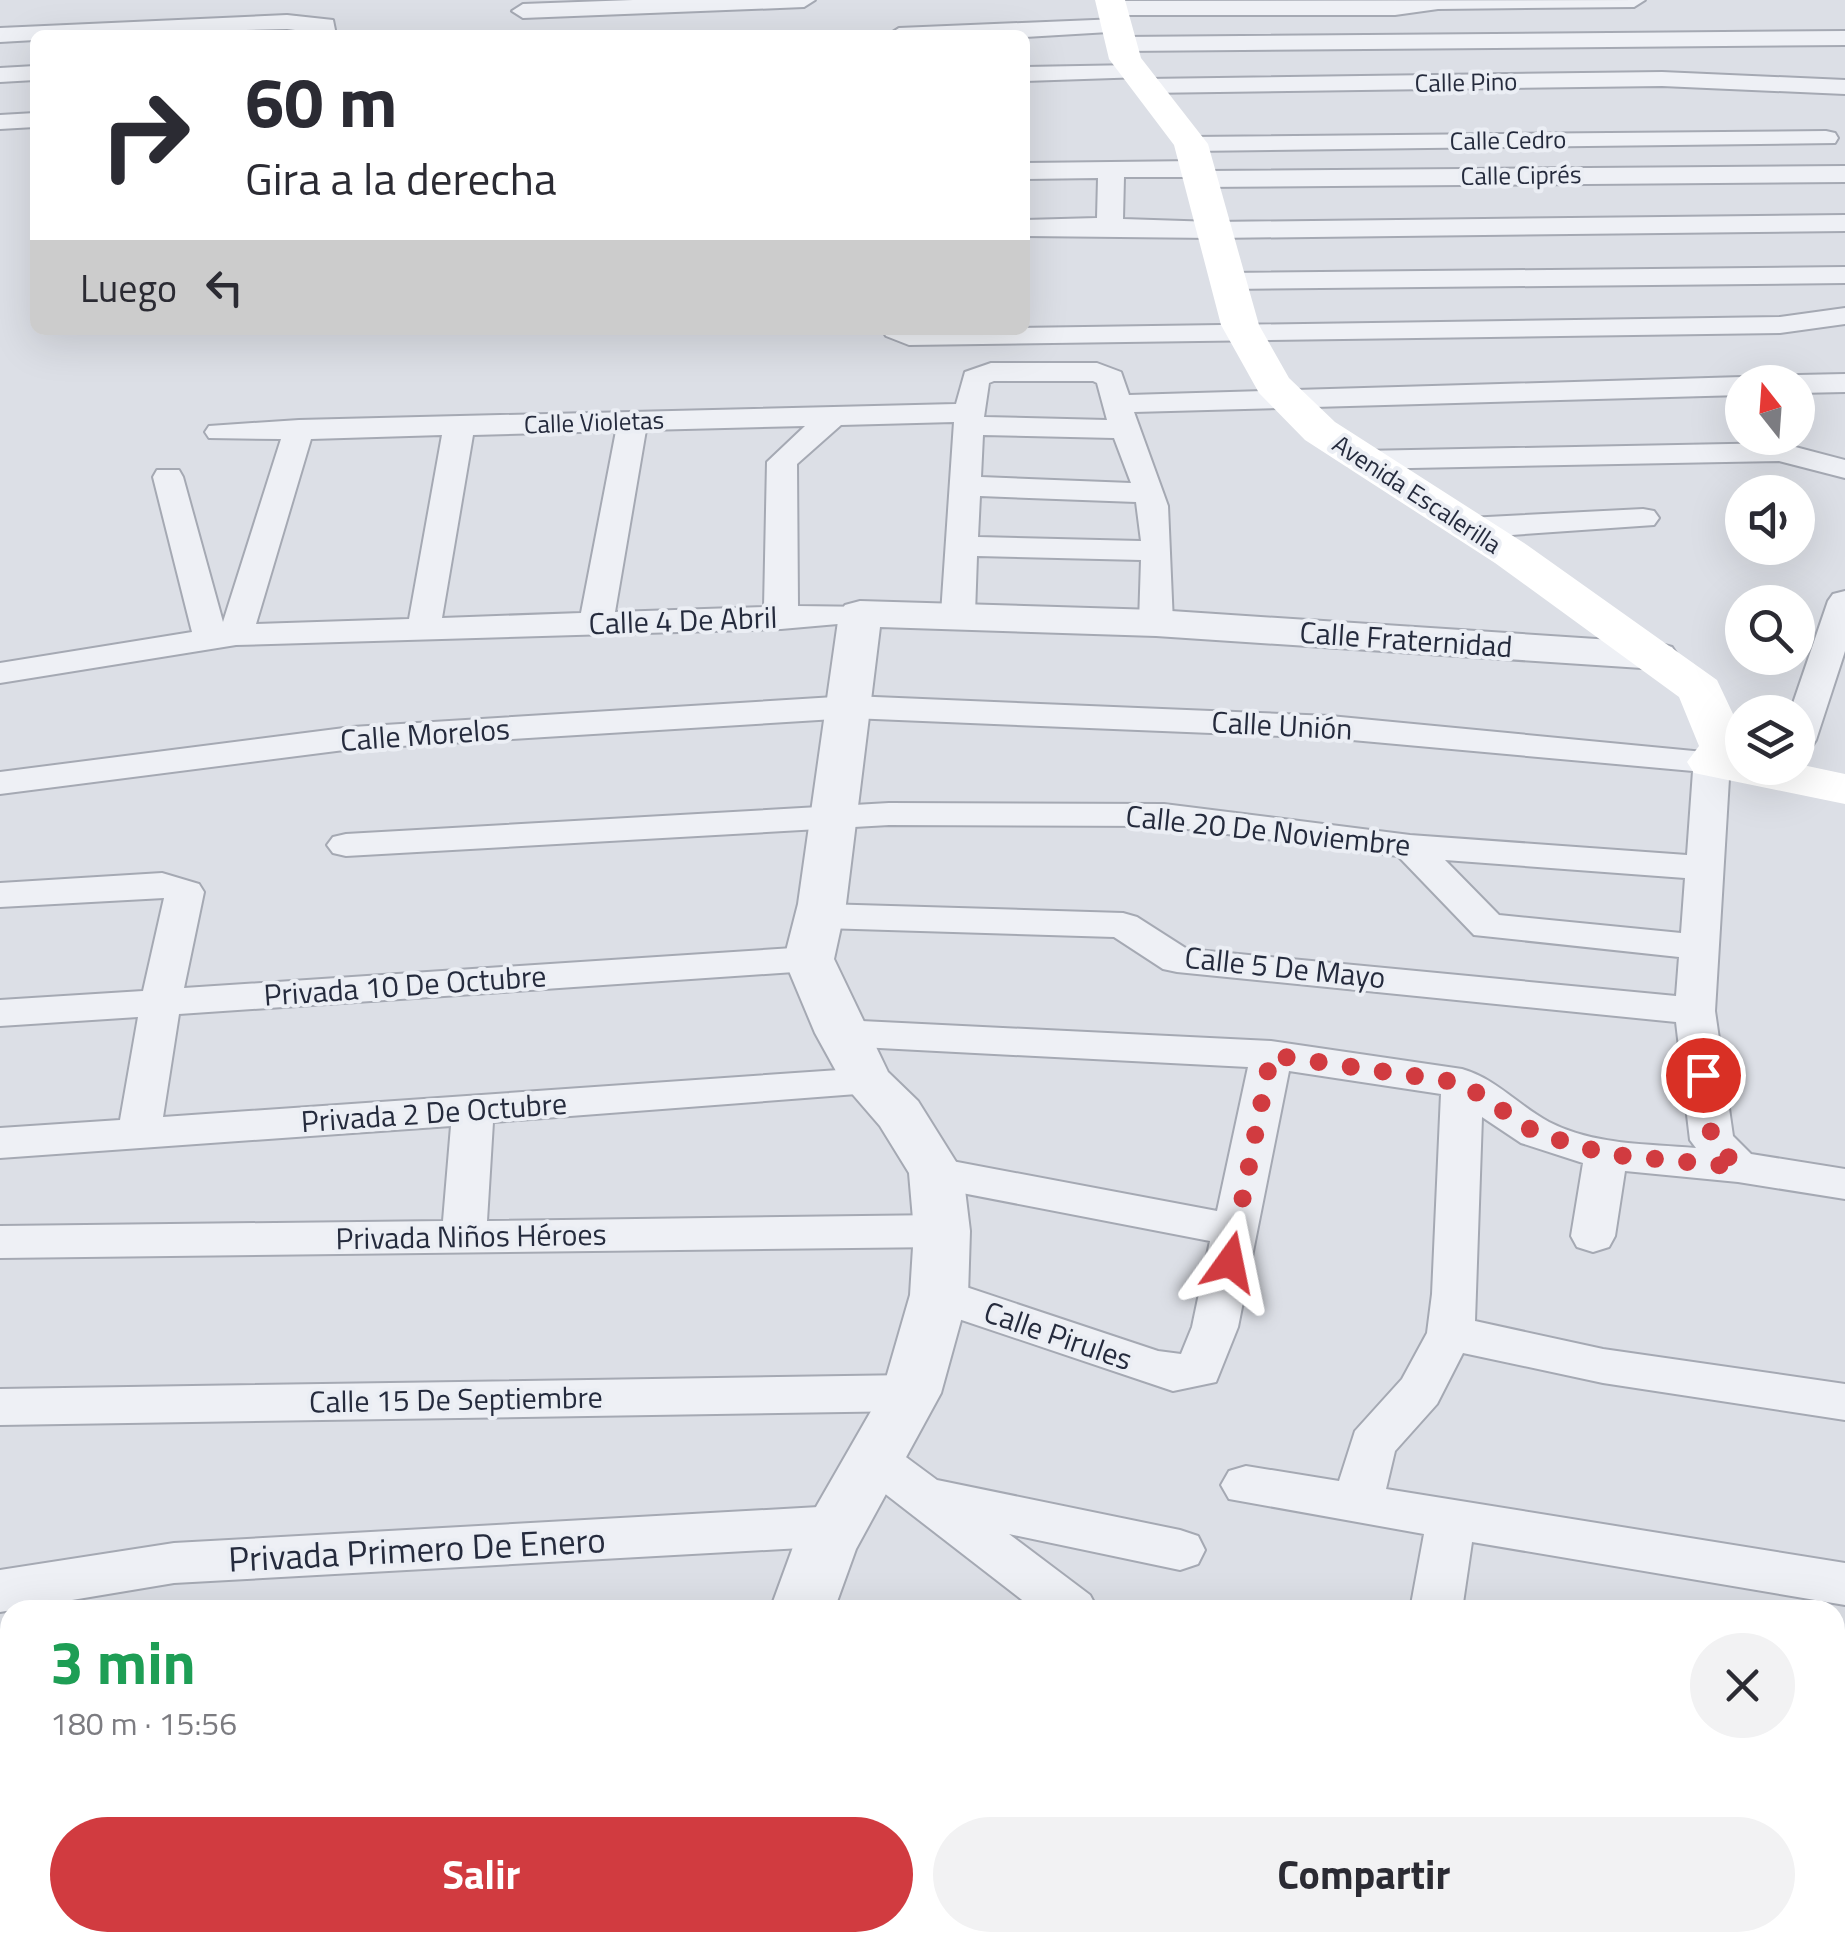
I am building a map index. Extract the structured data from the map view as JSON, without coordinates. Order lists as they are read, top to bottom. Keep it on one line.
{"streets":{"main road":["Avenida Escalerilla"],"street":["Calle Pino","Calle Cedro","Calle Ciprés","Calle Violetas","Calle 4 De Abril","Calle Fraternidad","Calle Unión","Calle Morelos","Calle 20 De Noviembre","Calle 5 De Mayo","Privada 10 De Octubre","Privada 2 De Octubre","Privada Niños Héroes","Calle Pirules","Calle 15 De Septiembre","Privada Primero De Enero"]},"crossings":[["Calle Pino","Avenida Escalerilla"],["Calle Cedro","Calle Ciprés"],["Calle Cedro","Avenida Escalerilla"],["Calle Ciprés","Avenida Escalerilla"],["Calle Violetas","Avenida Escalerilla"],["Avenida Escalerilla","Calle Fraternidad"],["Avenida Escalerilla","Calle Unión"],["Calle 4 De Abril","Calle Fraternidad"],["Calle Unión","Calle Morelos"],["Calle 5 De Mayo","Privada 10 De Octubre"]],"north":"top","page":{"turn":["60 m","Gira a la derecha"],"then":"Luego","heading":["3 min","180 m · 15:56"],"buttons":["Salir","Compartir"]}}
